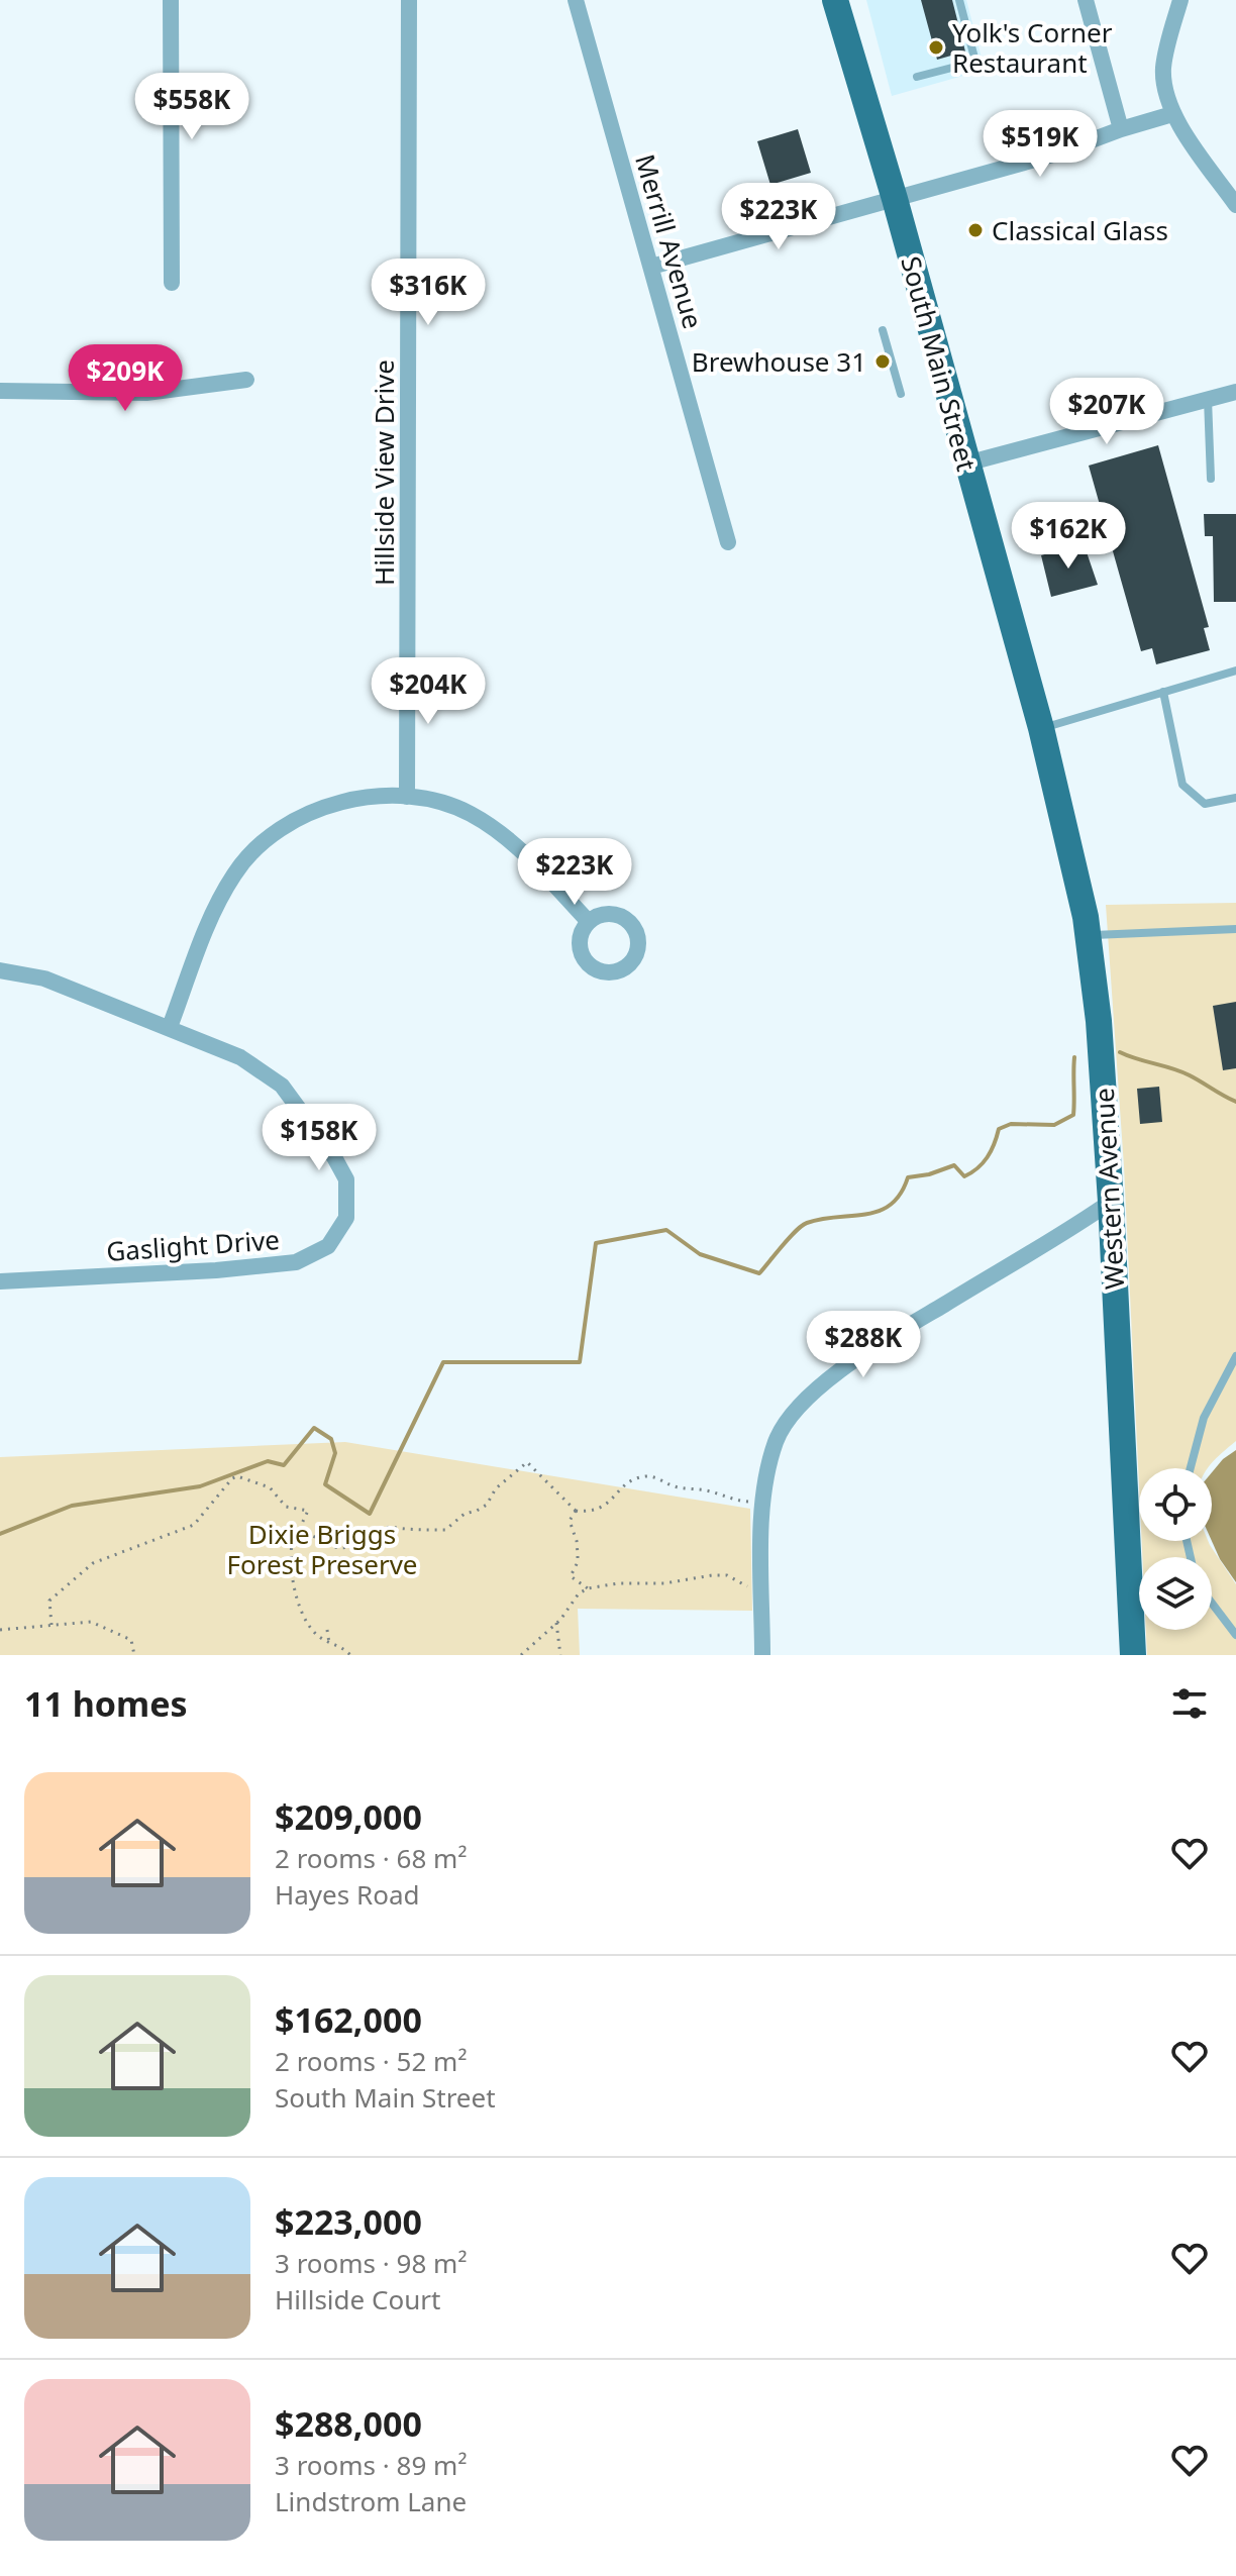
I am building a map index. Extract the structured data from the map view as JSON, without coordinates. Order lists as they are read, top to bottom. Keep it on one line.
{"streets":{"main road":["South Main Street","Western Avenue"],"street":["Merrill Avenue","Hillside View Drive","Gaslight Drive"]},"crossings":[["South Main Street","Western Avenue"]],"parks":["Dixie Briggs Forest Preserve"],"places":["Yolk's Corner Restaurant","Classical Glass","Brewhouse 31"],"page":{"price":["$558K","$519K","$223K","$316K","$209K","$207K","$162K","$204K","$223K","$158K","$288K"],"heading":"11 homes","list":[{"name":"$209,000","note":"2 rooms · 68 m² · Hayes Road"},{"name":"$162,000","note":"2 rooms · 52 m² · South Main Street"},{"name":"$223,000","note":"3 rooms · 98 m² · Hillside Court"},{"name":"$288,000","note":"3 rooms · 89 m² · Lindstrom Lane"}]}}
